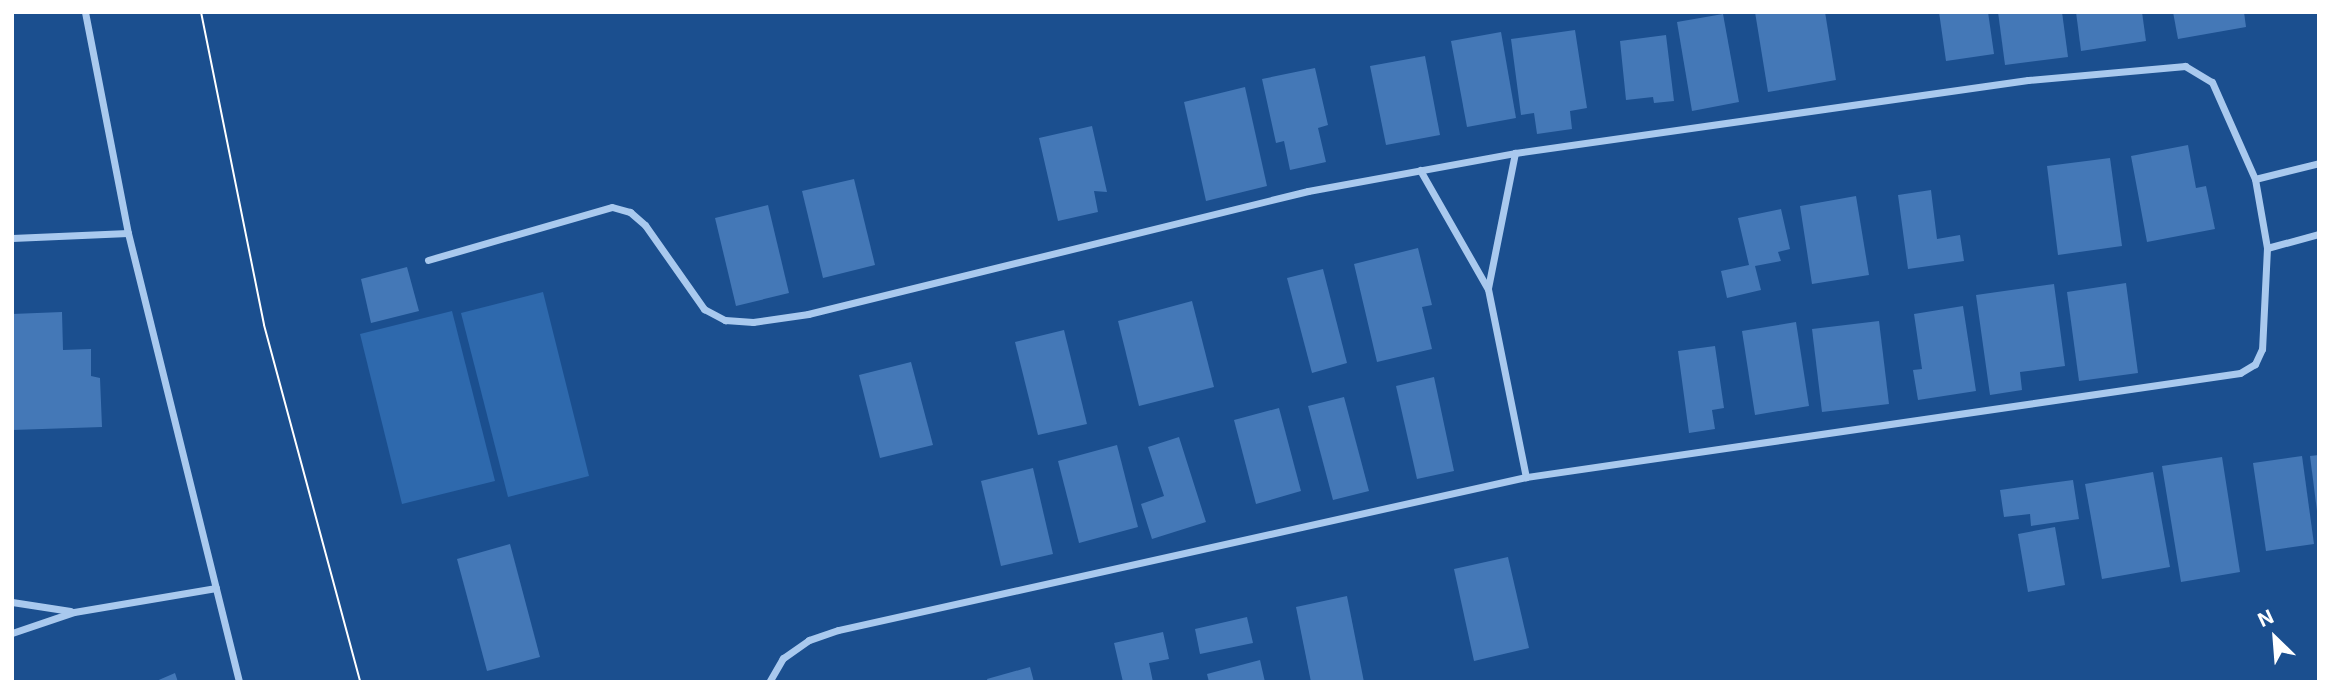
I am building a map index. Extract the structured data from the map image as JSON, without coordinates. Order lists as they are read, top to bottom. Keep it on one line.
{"north":"top left"}
